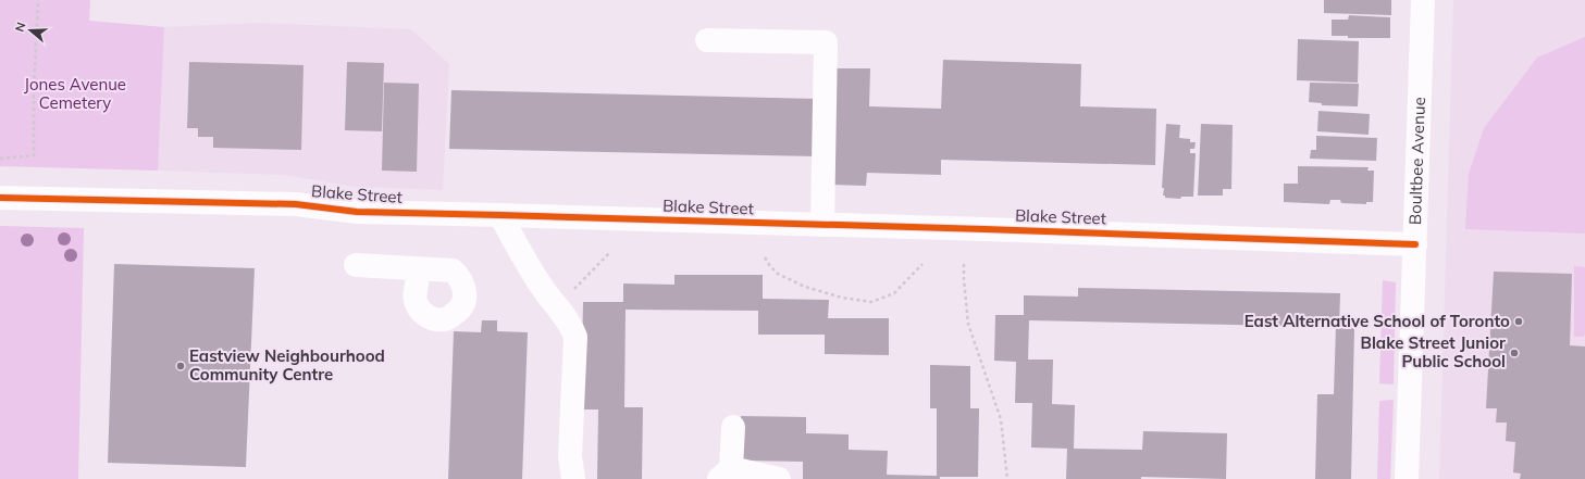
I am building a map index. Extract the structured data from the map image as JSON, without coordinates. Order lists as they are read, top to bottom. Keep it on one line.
{"streets":{"street":["Boultbee Avenue","Blake Street"]},"crossings":[["Boultbee Avenue","Blake Street"]],"parks":["Jones Avenue Cemetery"],"places":["East Alternative School of Toronto","Blake Street Junior Public School","Eastview Neighbourhood Community Centre"],"north":"left"}
